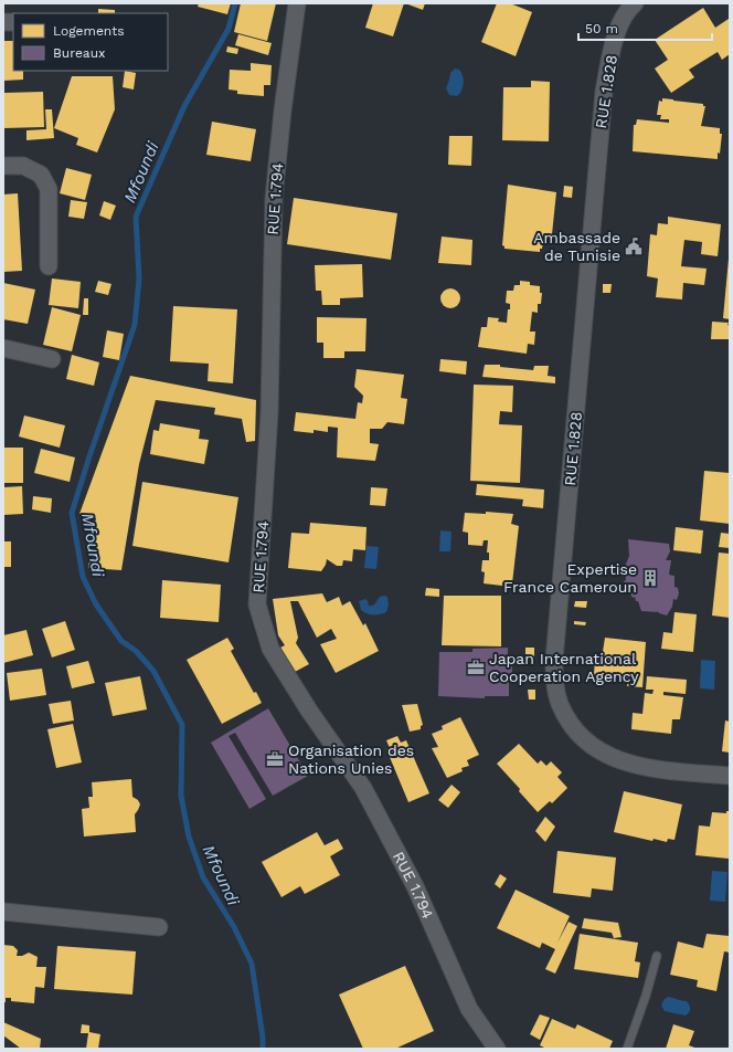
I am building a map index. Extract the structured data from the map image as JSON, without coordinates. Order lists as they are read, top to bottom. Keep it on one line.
{"streets":{"street":["RUE 1.828","RUE 1.794"]},"water":["Mfoundi"],"places":{"public building":["Ambassade de Tunisie"],"building":["Expertise France Cameroun"],"office":["Japan International Cooperation Agency","Organisation des Nations Unies"]},"legend":["Logements","Bureaux"],"scale_bar":"50 m"}
